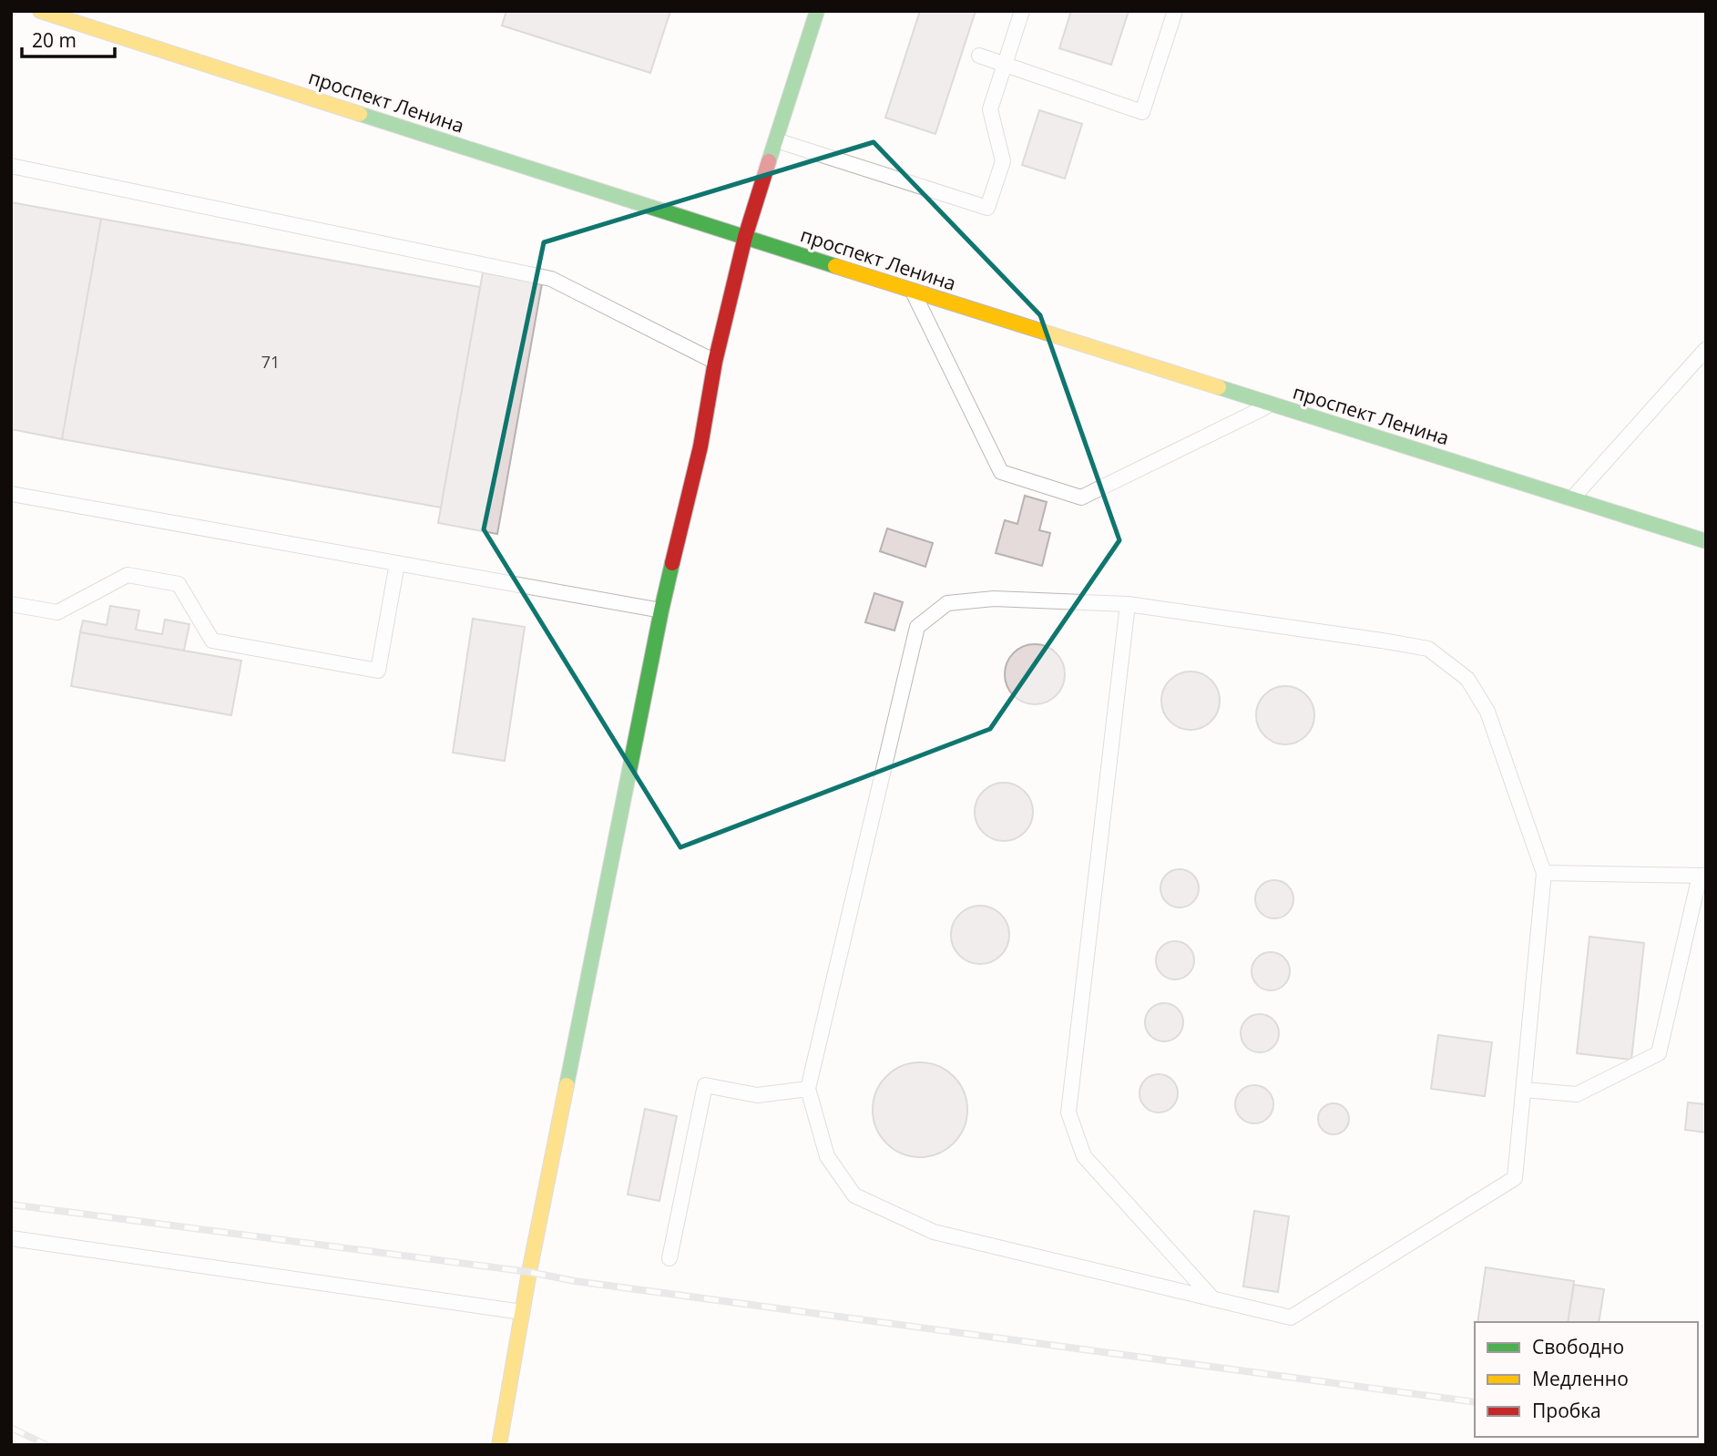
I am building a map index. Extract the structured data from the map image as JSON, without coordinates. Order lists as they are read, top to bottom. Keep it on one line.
{"streets":{"main road":["проспект Ленина"]},"house_numbers":["71"],"legend":["Свободно","Медленно","Пробка"],"scale_bar":"20 m"}
